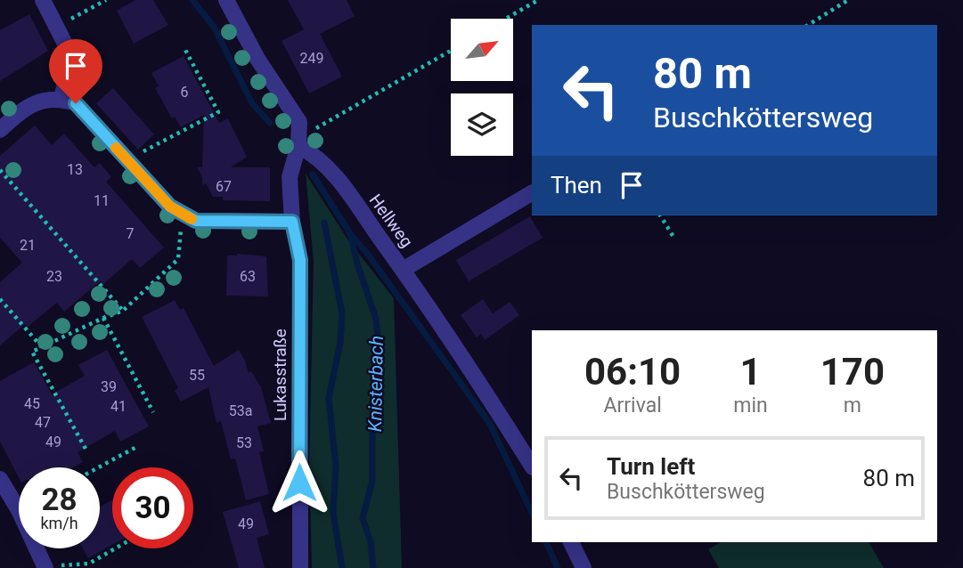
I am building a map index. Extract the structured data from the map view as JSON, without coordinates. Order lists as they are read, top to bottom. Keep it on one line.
{"streets":{"street":["Hellweg","Lukasstraße"]},"crossings":[["Hellweg","Lukasstraße"]],"water":["Knisterbach"],"house_numbers":["249","6","13","67","11","7","21","23","63","55","39","45","41","53a","47","49","53","49"],"north":"top right","page":{"turn":["80 m","Buschköttersweg"],"then":"Then","eta":["06:10","Arrival","1","min","170","m"],"list":[{"name":"Turn left","note":"Buschköttersweg","value":"80 m"}],"speed":"28 km/h","limit":"30"}}
